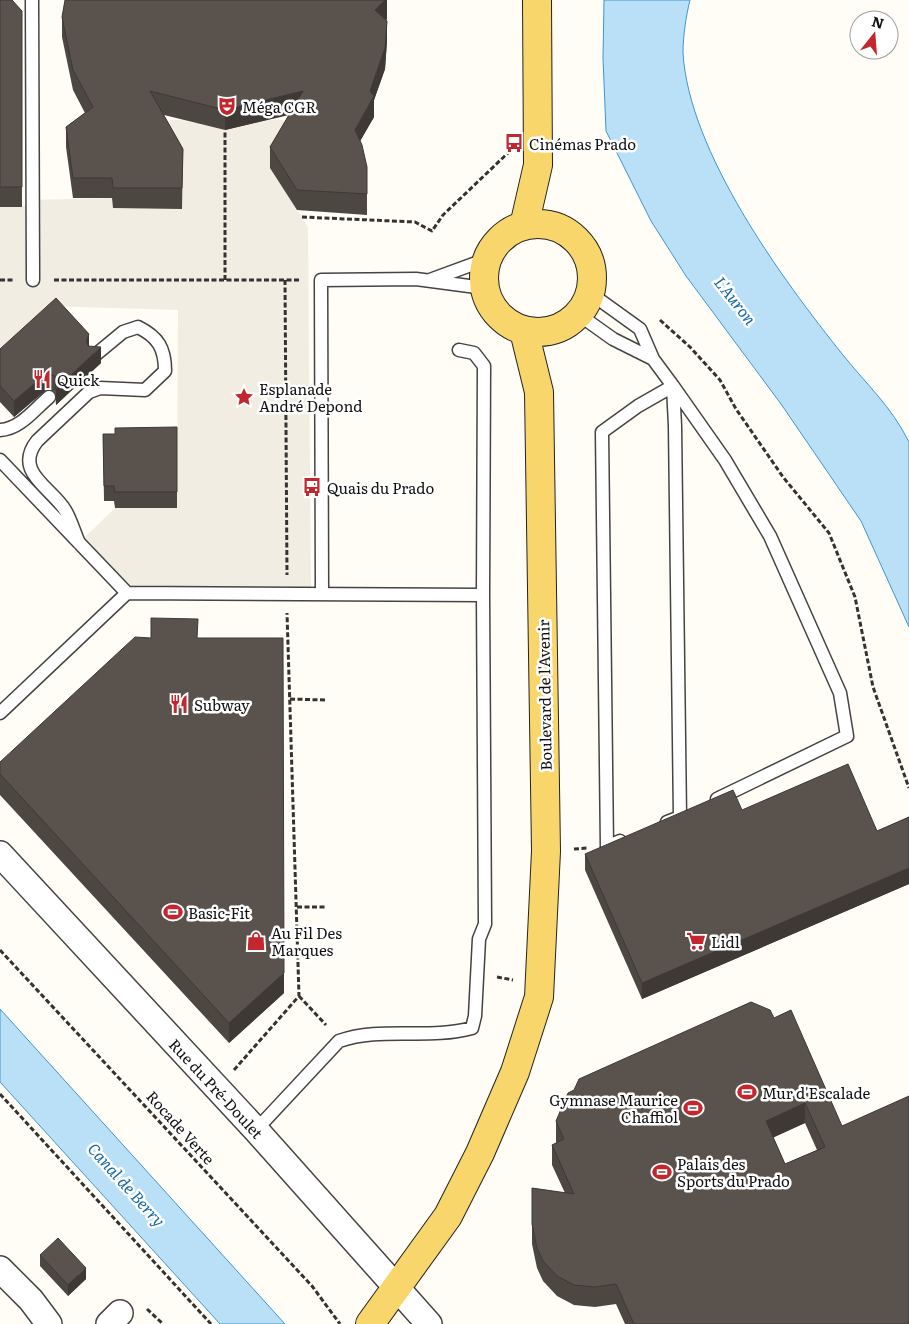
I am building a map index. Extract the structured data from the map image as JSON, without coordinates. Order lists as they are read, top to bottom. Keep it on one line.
{"streets":{"main road":["Boulevard de l'Avenir"],"street":["Rue du Pré-Doulet"],"path":["Rocade Verte"]},"crossings":[["Boulevard de l'Avenir","Rue du Pré-Doulet"]],"water":["L'Auron","Canal de Berry"],"places":{"theatre":["Méga CGR"],"bus stop":["Cinémas Prado","Quais du Prado"],"restaurant":["Quick","Subway"],"place":["Esplanade André Depond"],"sports":["Basic-Fit","Mur d'Escalade","Gymnase Maurice Chaffiol","Palais des Sports du Prado"],"shop":["Au Fil Des Marques"],"supermarket":["Lidl"]},"north":"top"}
